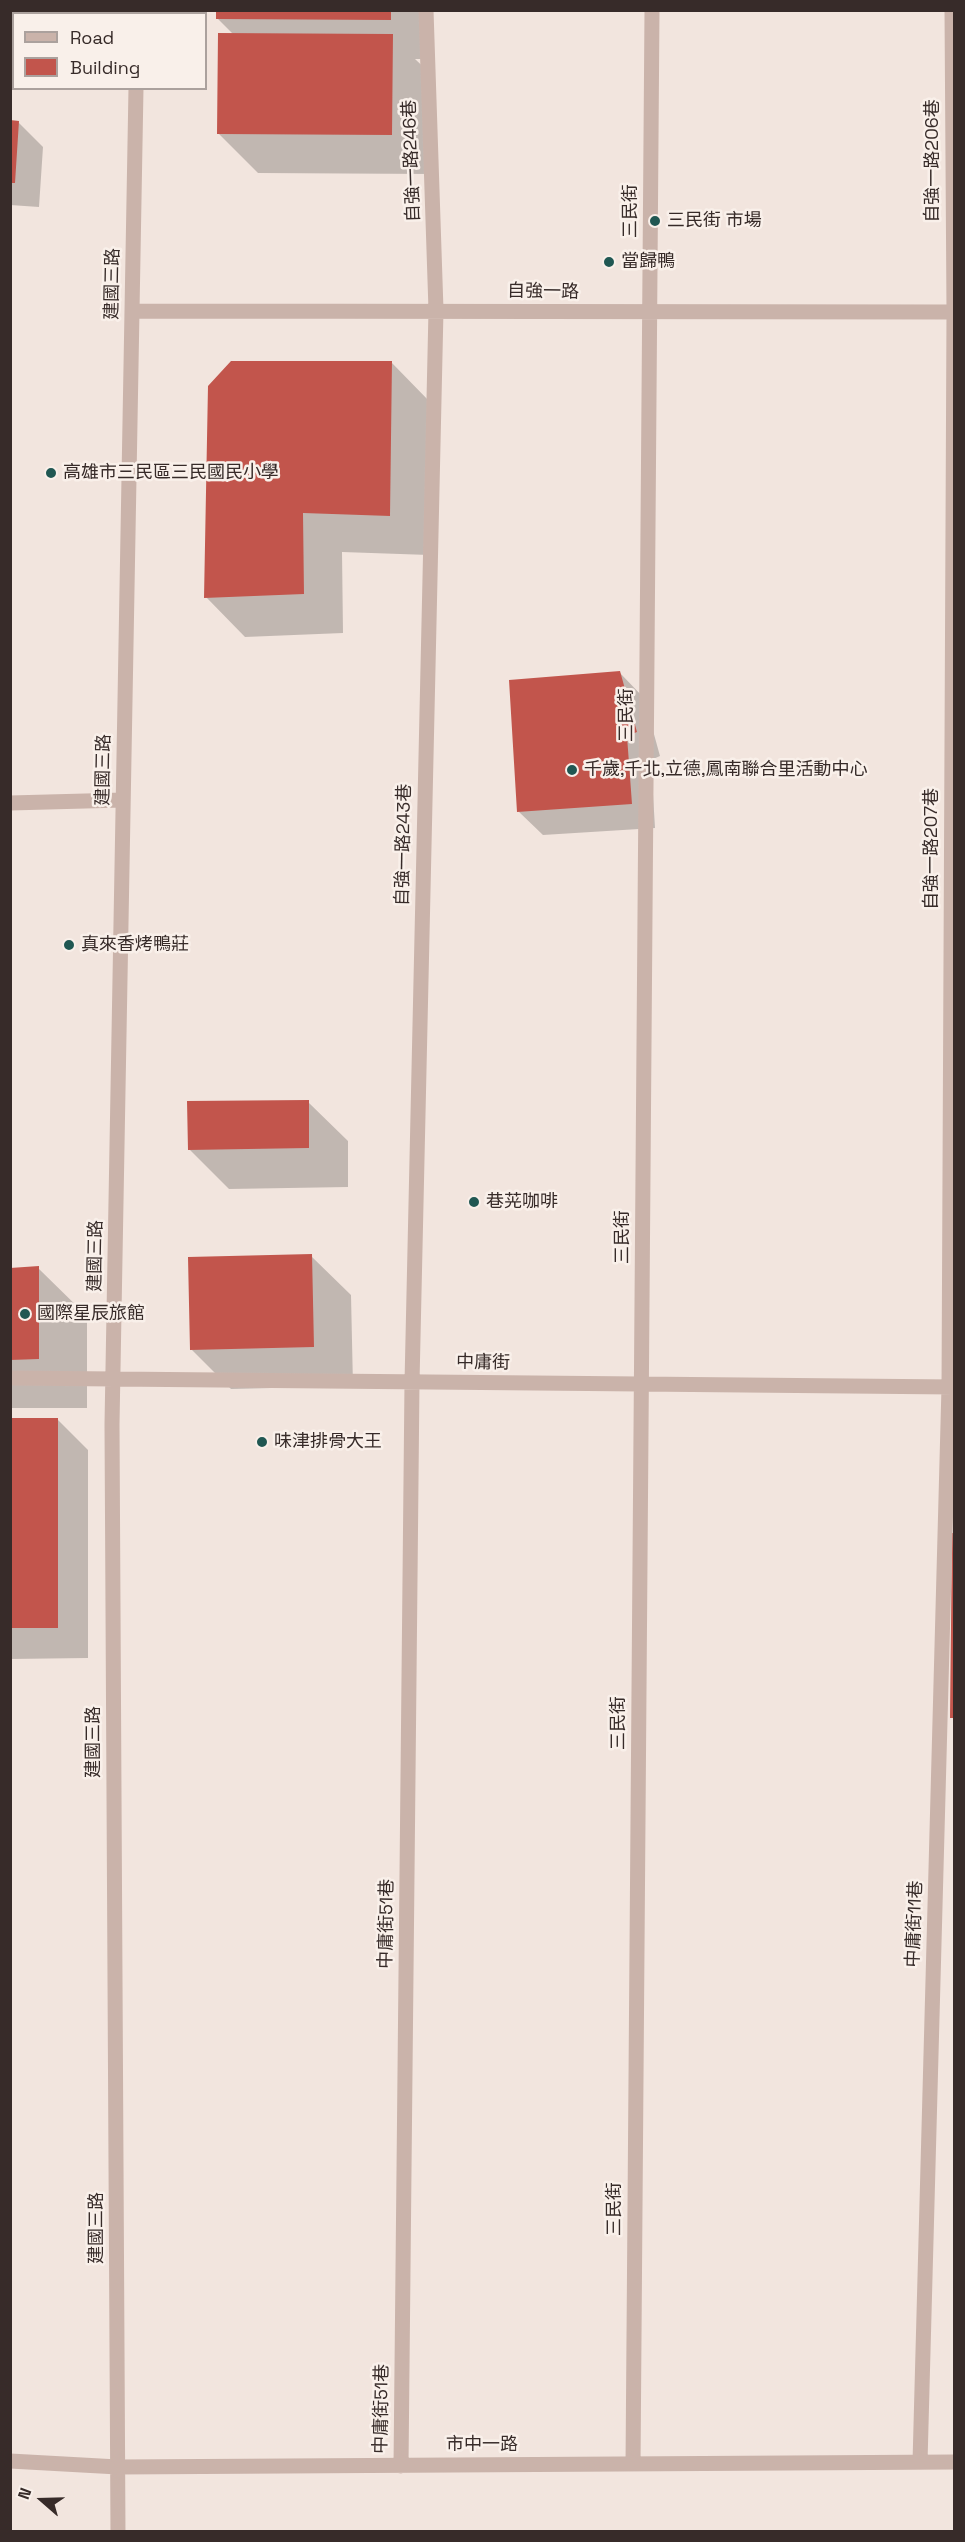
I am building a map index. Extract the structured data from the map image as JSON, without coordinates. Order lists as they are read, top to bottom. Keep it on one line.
{"streets":{"street":["自強一路246巷","自強一路206巷","三民街","建國三路","自強一路","自強一路243巷","自強一路207巷","中庸街","中庸街51巷","中庸街11巷","市中一路"]},"crossings":[["自強一路246巷","自強一路"],["自強一路246巷","自強一路243巷"],["自強一路206巷","自強一路"],["自強一路206巷","自強一路207巷"],["三民街","自強一路"],["三民街","中庸街"],["三民街","市中一路"],["建國三路","自強一路"],["建國三路","中庸街"],["建國三路","市中一路"],["自強一路","自強一路243巷"],["自強一路","自強一路207巷"],["自強一路243巷","中庸街"],["自強一路243巷","中庸街51巷"],["自強一路207巷","中庸街"],["自強一路207巷","中庸街11巷"],["中庸街","中庸街51巷"],["中庸街","中庸街11巷"],["中庸街51巷","市中一路"],["中庸街11巷","市中一路"]],"places":["三民街 市場","當歸鴨","高雄市三民區三民國民小學","千歲,千北,立德,鳳南聯合里活動中心","真來香烤鴨莊","巷茪咖啡","國際星辰旅館","味津排骨大王"],"legend":["Road","Building"],"north":"left"}
